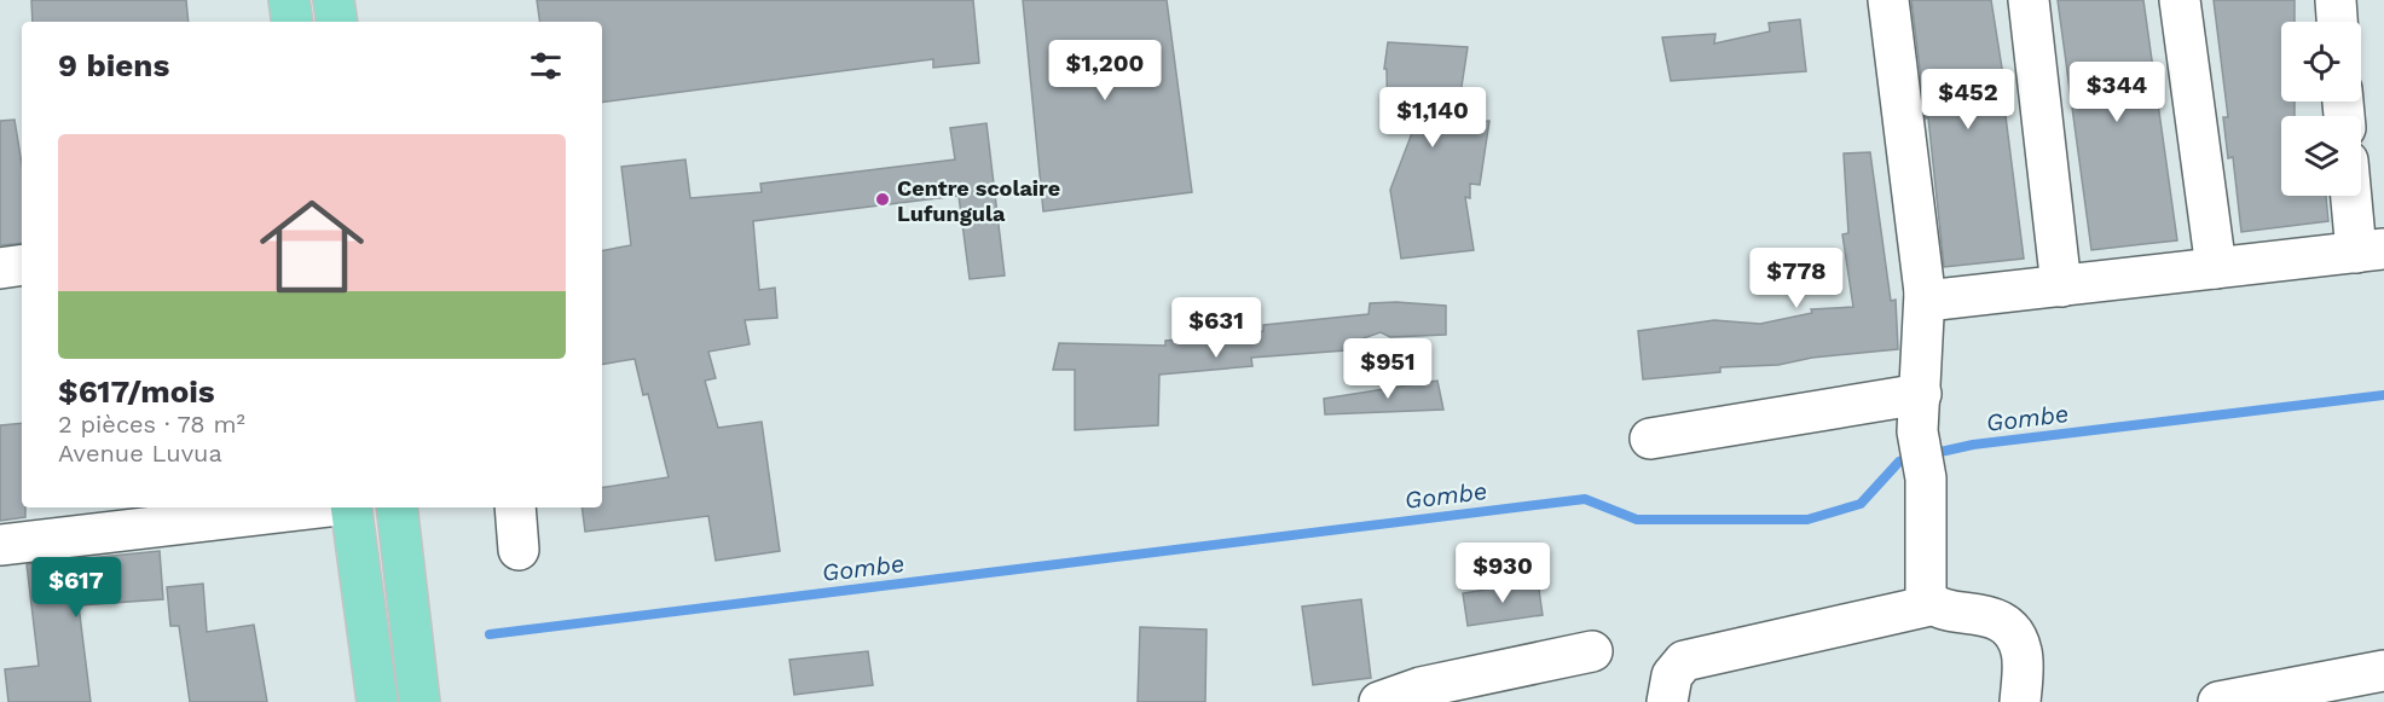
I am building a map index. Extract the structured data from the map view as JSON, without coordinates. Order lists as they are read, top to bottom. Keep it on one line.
{"water":["Gombe"],"places":["Centre scolaire Lufungula"],"page":{"heading":"9 biens","price":["$1,200","$344","$452","$1,140","$778","$631","$951","$930","$617"],"list":[{"name":"$617/mois","note":"2 pièces · 78 m² · Avenue Luvua"}]}}
